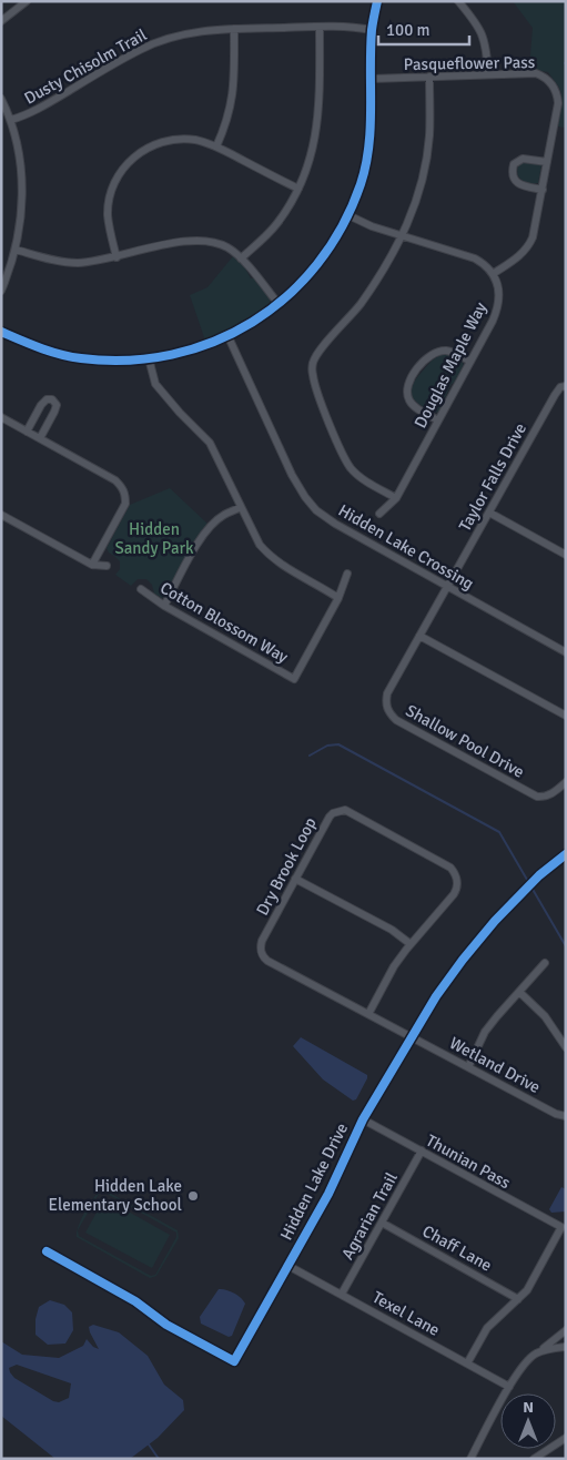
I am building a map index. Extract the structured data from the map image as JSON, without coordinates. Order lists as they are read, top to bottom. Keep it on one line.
{"streets":{"street":["Pasqueflower Pass","Dusty Chisolm Trail","Douglas Maple Way","Taylor Falls Drive","Hidden Lake Crossing","Cotton Blossom Way","Shallow Pool Drive","Dry Brook Loop","Wetland Drive","Thunian Pass","Hidden Lake Drive","Agrarian Trail","Chaff Lane","Texel Lane"]},"crossings":[["Pasqueflower Pass","Douglas Maple Way"],["Taylor Falls Drive","Hidden Lake Crossing"],["Taylor Falls Drive","Shallow Pool Drive"],["Hidden Lake Crossing","Shallow Pool Drive"],["Dry Brook Loop","Wetland Drive"],["Dry Brook Loop","Hidden Lake Drive"],["Wetland Drive","Hidden Lake Drive"],["Thunian Pass","Hidden Lake Drive"],["Thunian Pass","Agrarian Trail"],["Thunian Pass","Chaff Lane"],["Hidden Lake Drive","Texel Lane"],["Agrarian Trail","Chaff Lane"],["Agrarian Trail","Texel Lane"]],"parks":["Hidden Sandy Park"],"places":["Hidden Lake Elementary School"],"scale_bar":"100 m","north":"top"}
